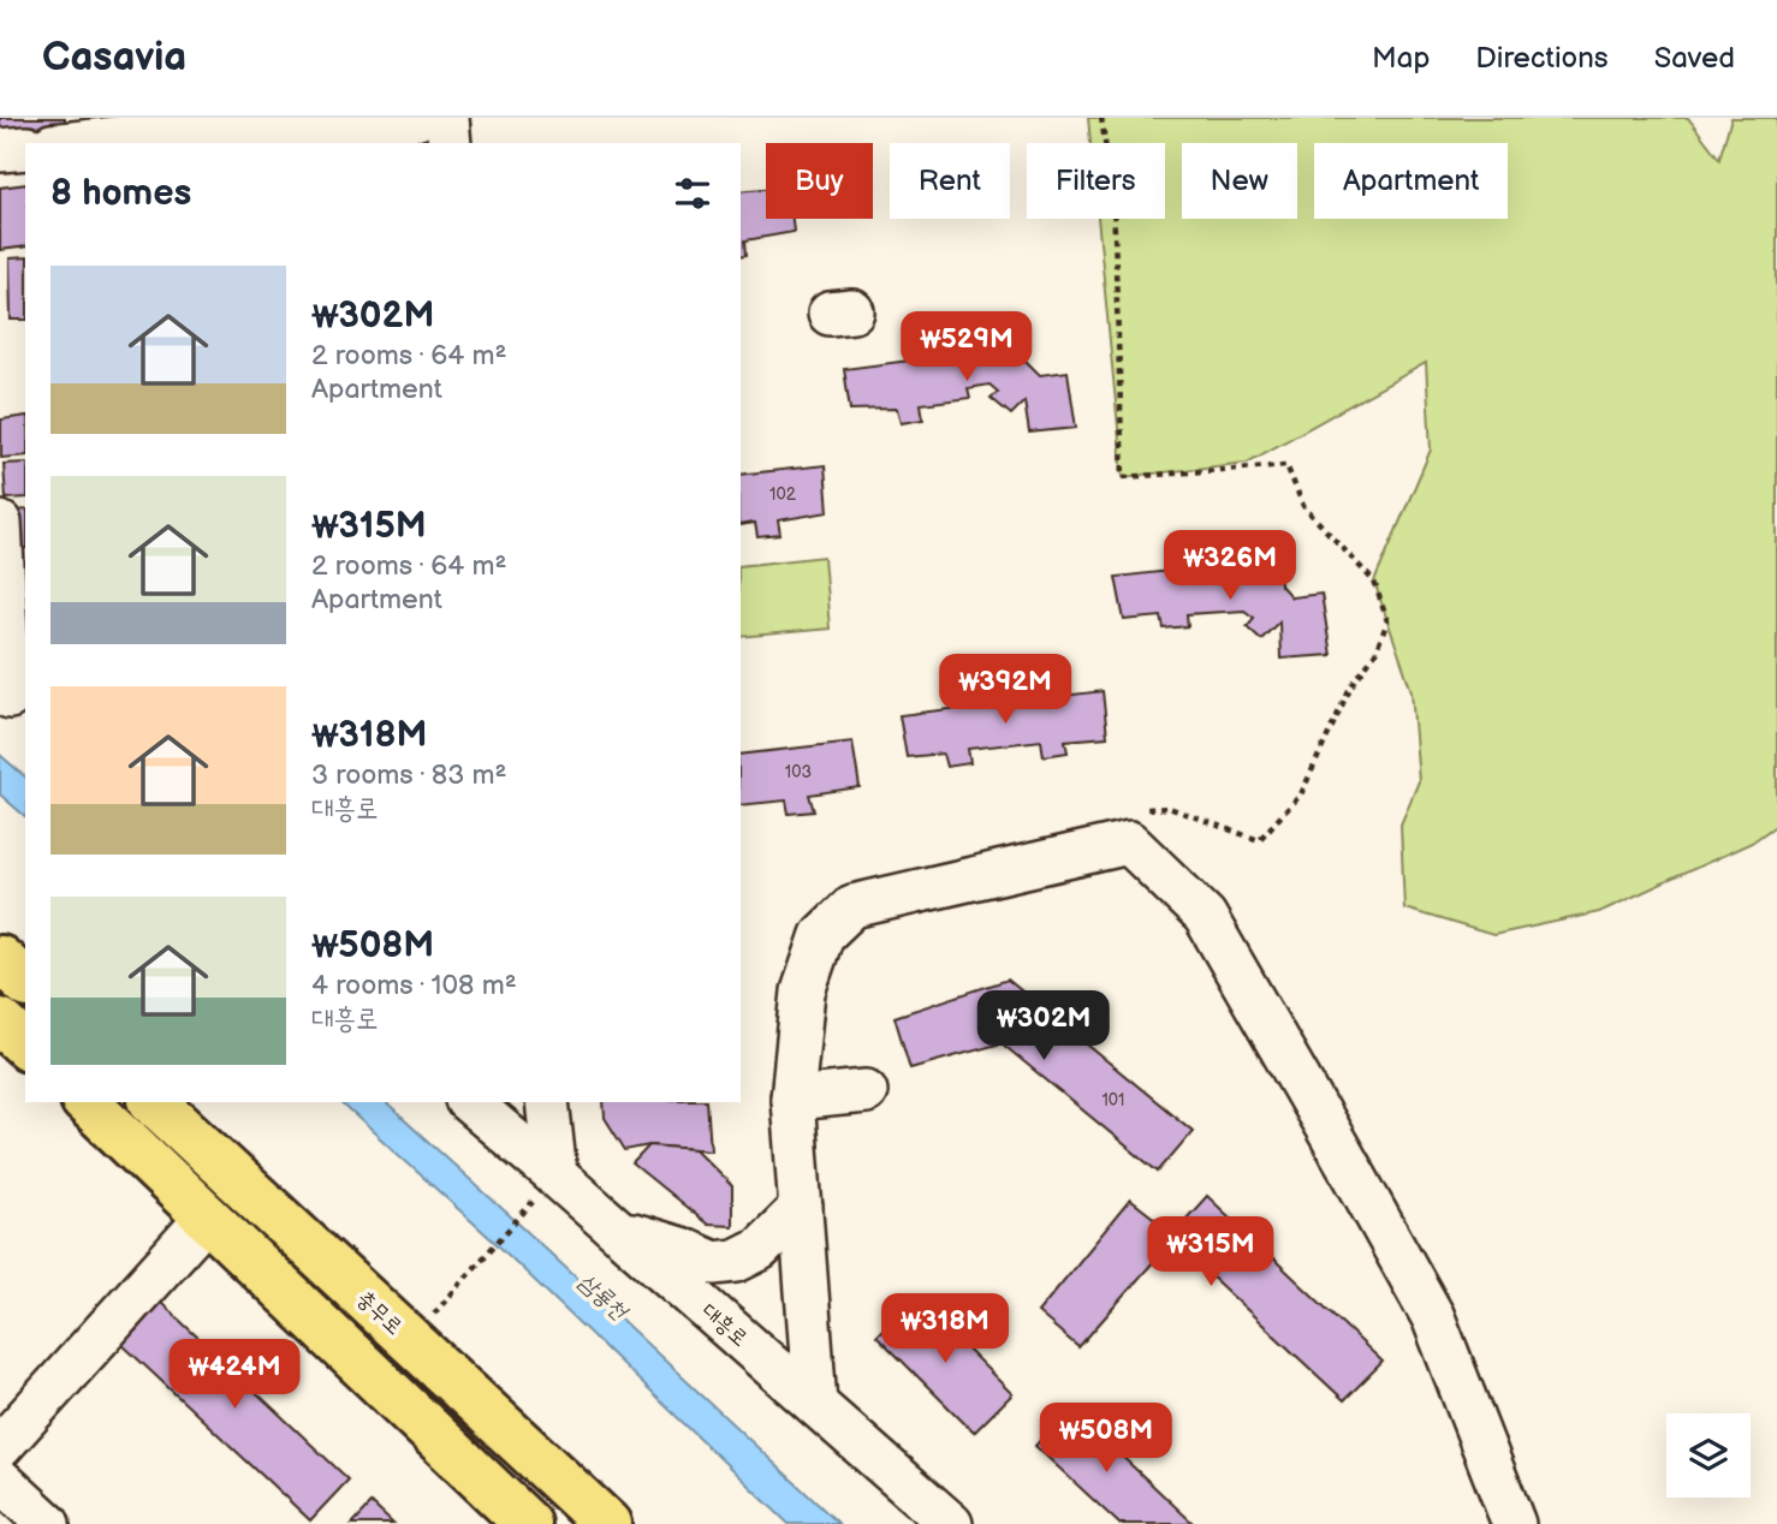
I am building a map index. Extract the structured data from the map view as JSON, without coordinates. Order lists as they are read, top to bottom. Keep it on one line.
{"streets":{"main road":["충무로"],"street":["대흥로"]},"water":["삼룡천"],"house_numbers":["102","103","101"],"page":{"header":"Casavia","nav":["Map","Directions","Saved"],"chip":["Buy","Rent","Filters","New","Apartment"],"heading":"8 homes","list":[{"name":"₩302M","note":"2 rooms · 64 m² · Apartment"},{"name":"₩315M","note":"2 rooms · 64 m² · Apartment"},{"name":"₩318M","note":"3 rooms · 83 m² · 대흥로"},{"name":"₩508M","note":"4 rooms · 108 m² · 대흥로"}],"price":["₩529M","₩326M","₩392M","₩302M","₩315M","₩318M","₩424M","₩508M"]}}
